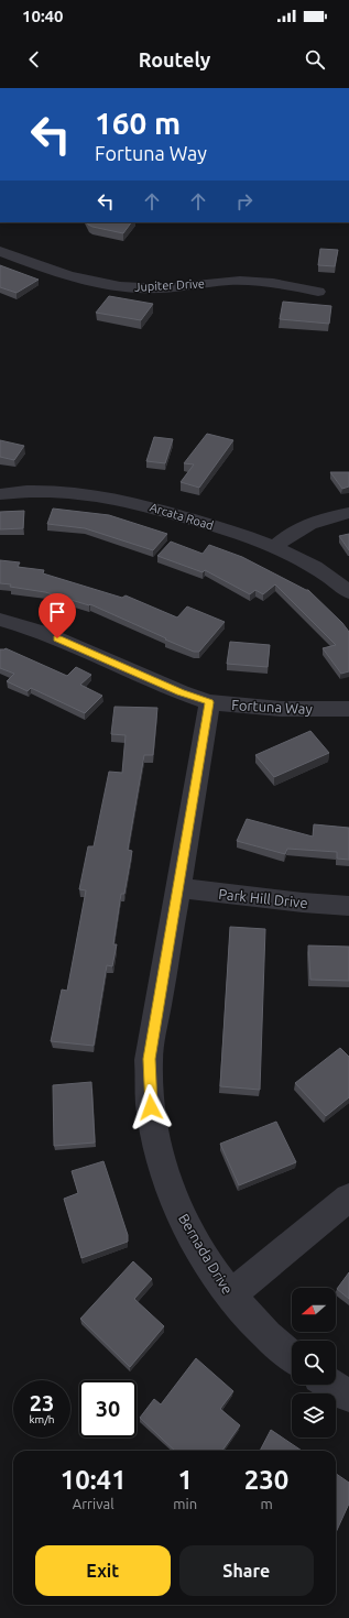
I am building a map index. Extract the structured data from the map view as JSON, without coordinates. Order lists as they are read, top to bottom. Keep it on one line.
{"streets":{"street":["Jupiter Drive","Arcata Road","Fortuna Way","Park Hill Drive","Bernada Drive"]},"crossings":[["Fortuna Way","Bernada Drive"],["Park Hill Drive","Bernada Drive"]],"north":"left","page":{"status":"10:40","header":"Routely","turn":["160 m","Fortuna Way"],"speed":"23 km/h","limit":"30","eta":["10:41","Arrival","1","min","230","m"],"buttons":["Exit","Share"]}}
